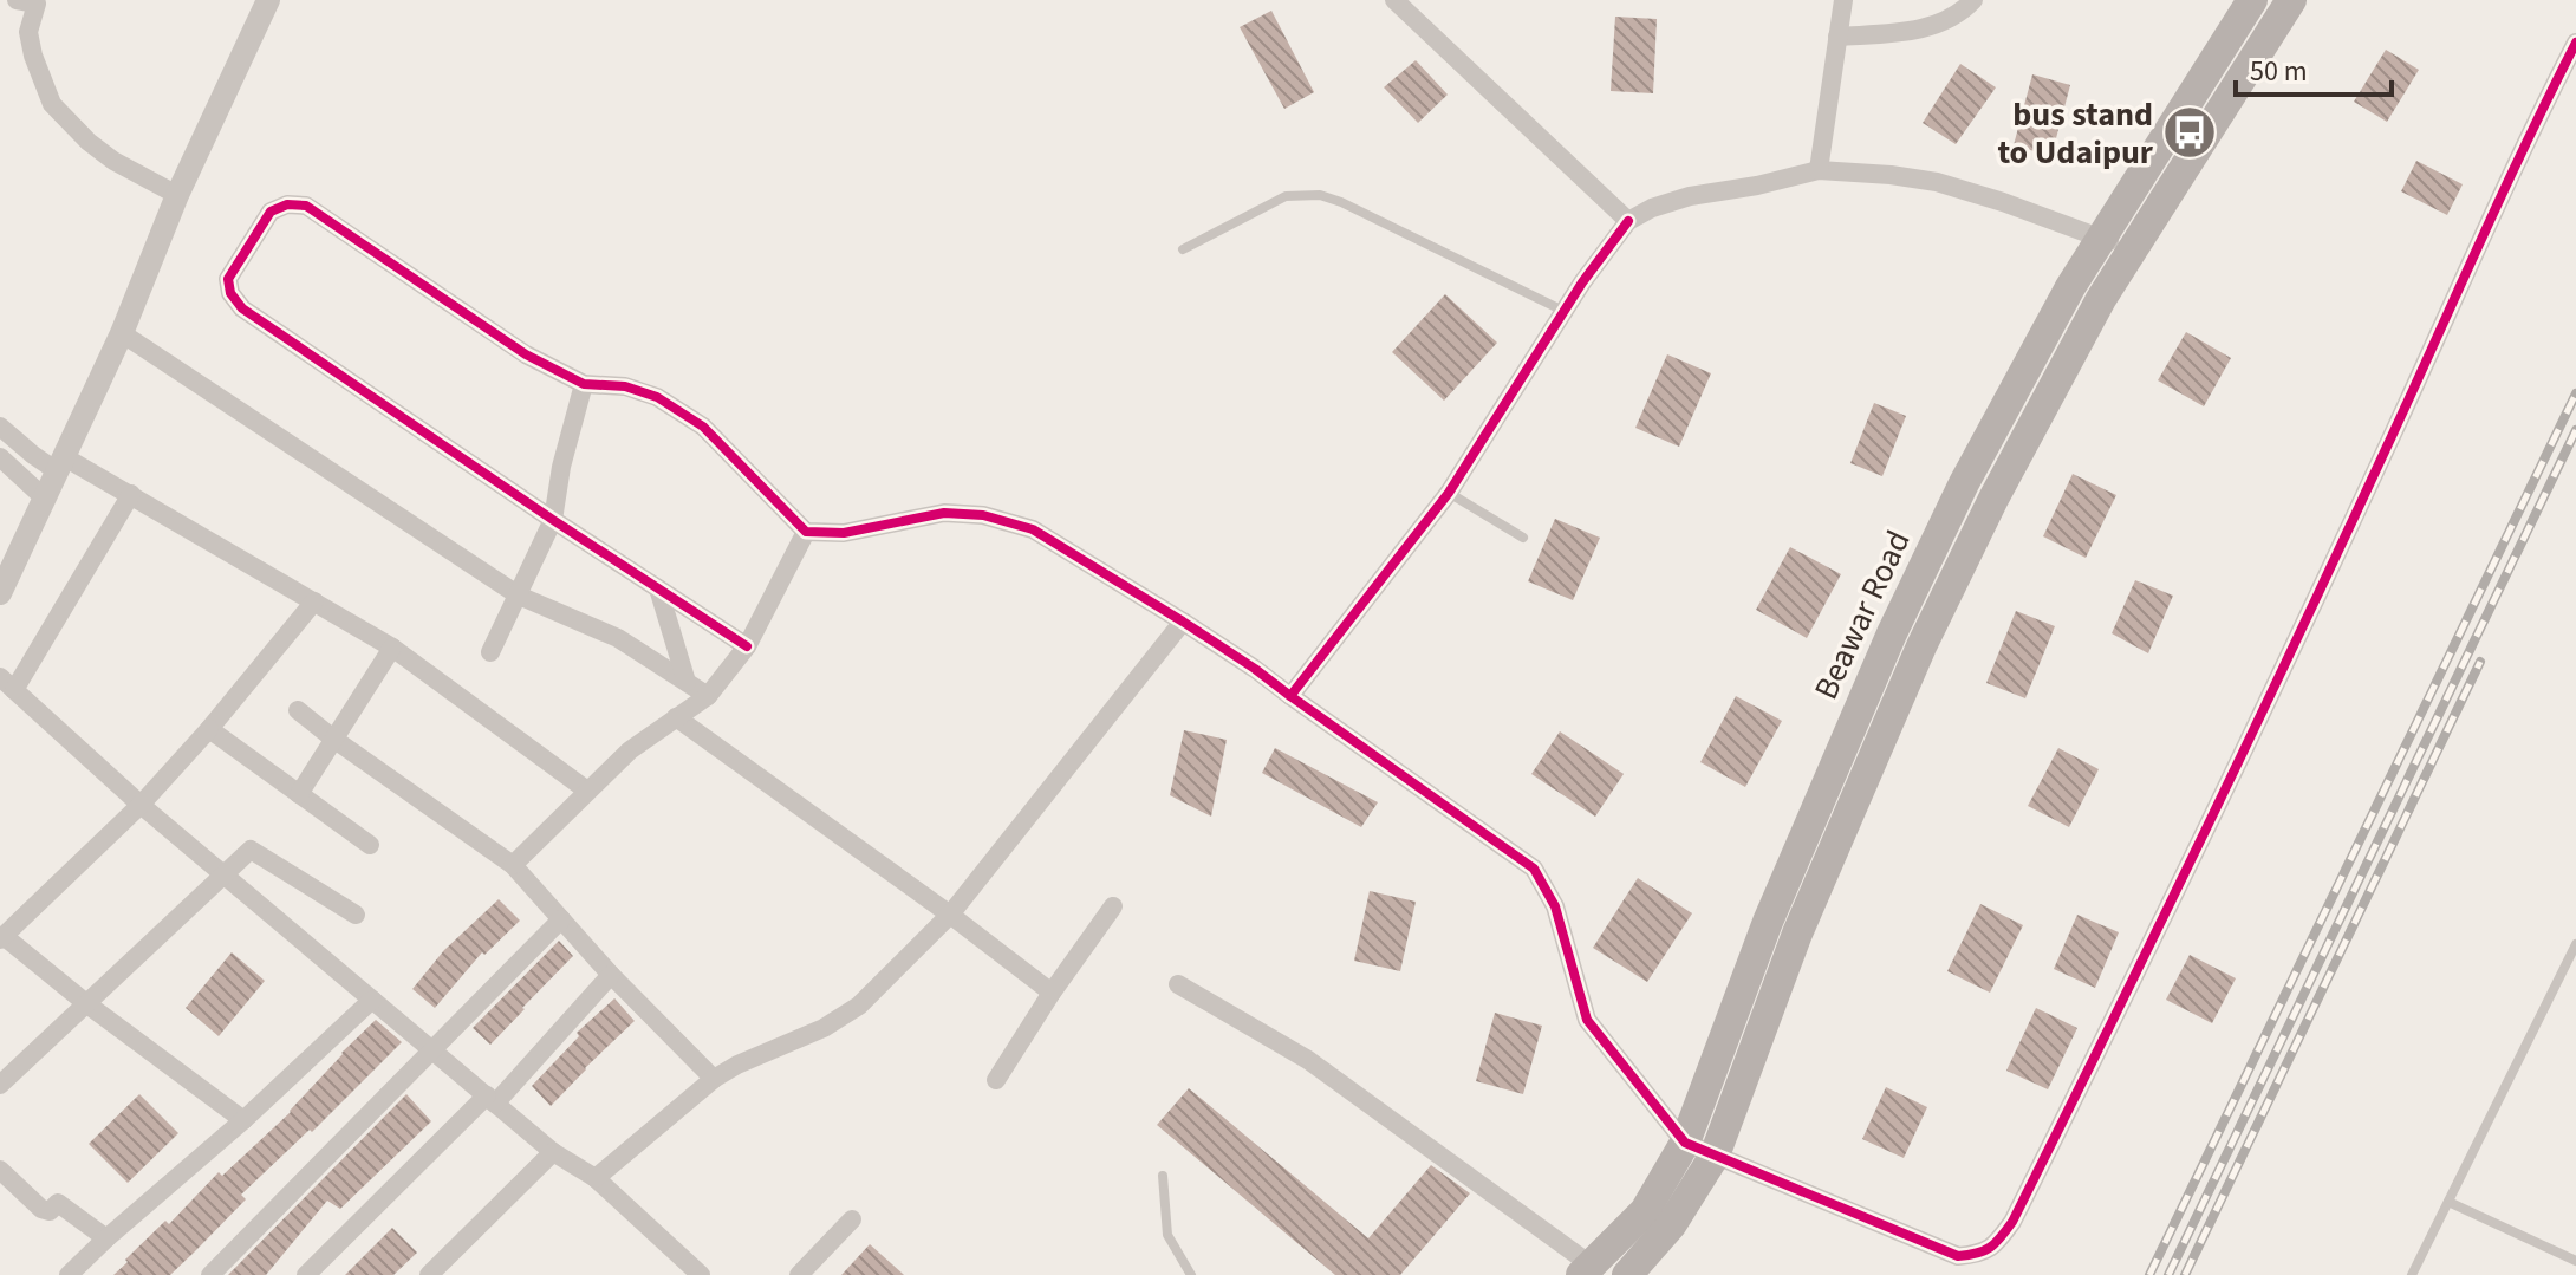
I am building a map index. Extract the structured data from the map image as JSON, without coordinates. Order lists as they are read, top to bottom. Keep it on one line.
{"streets":{"main road":["Beawar Road"]},"places":{"bus stop":["bus stand to Udaipur"]},"scale_bar":"50 m"}
